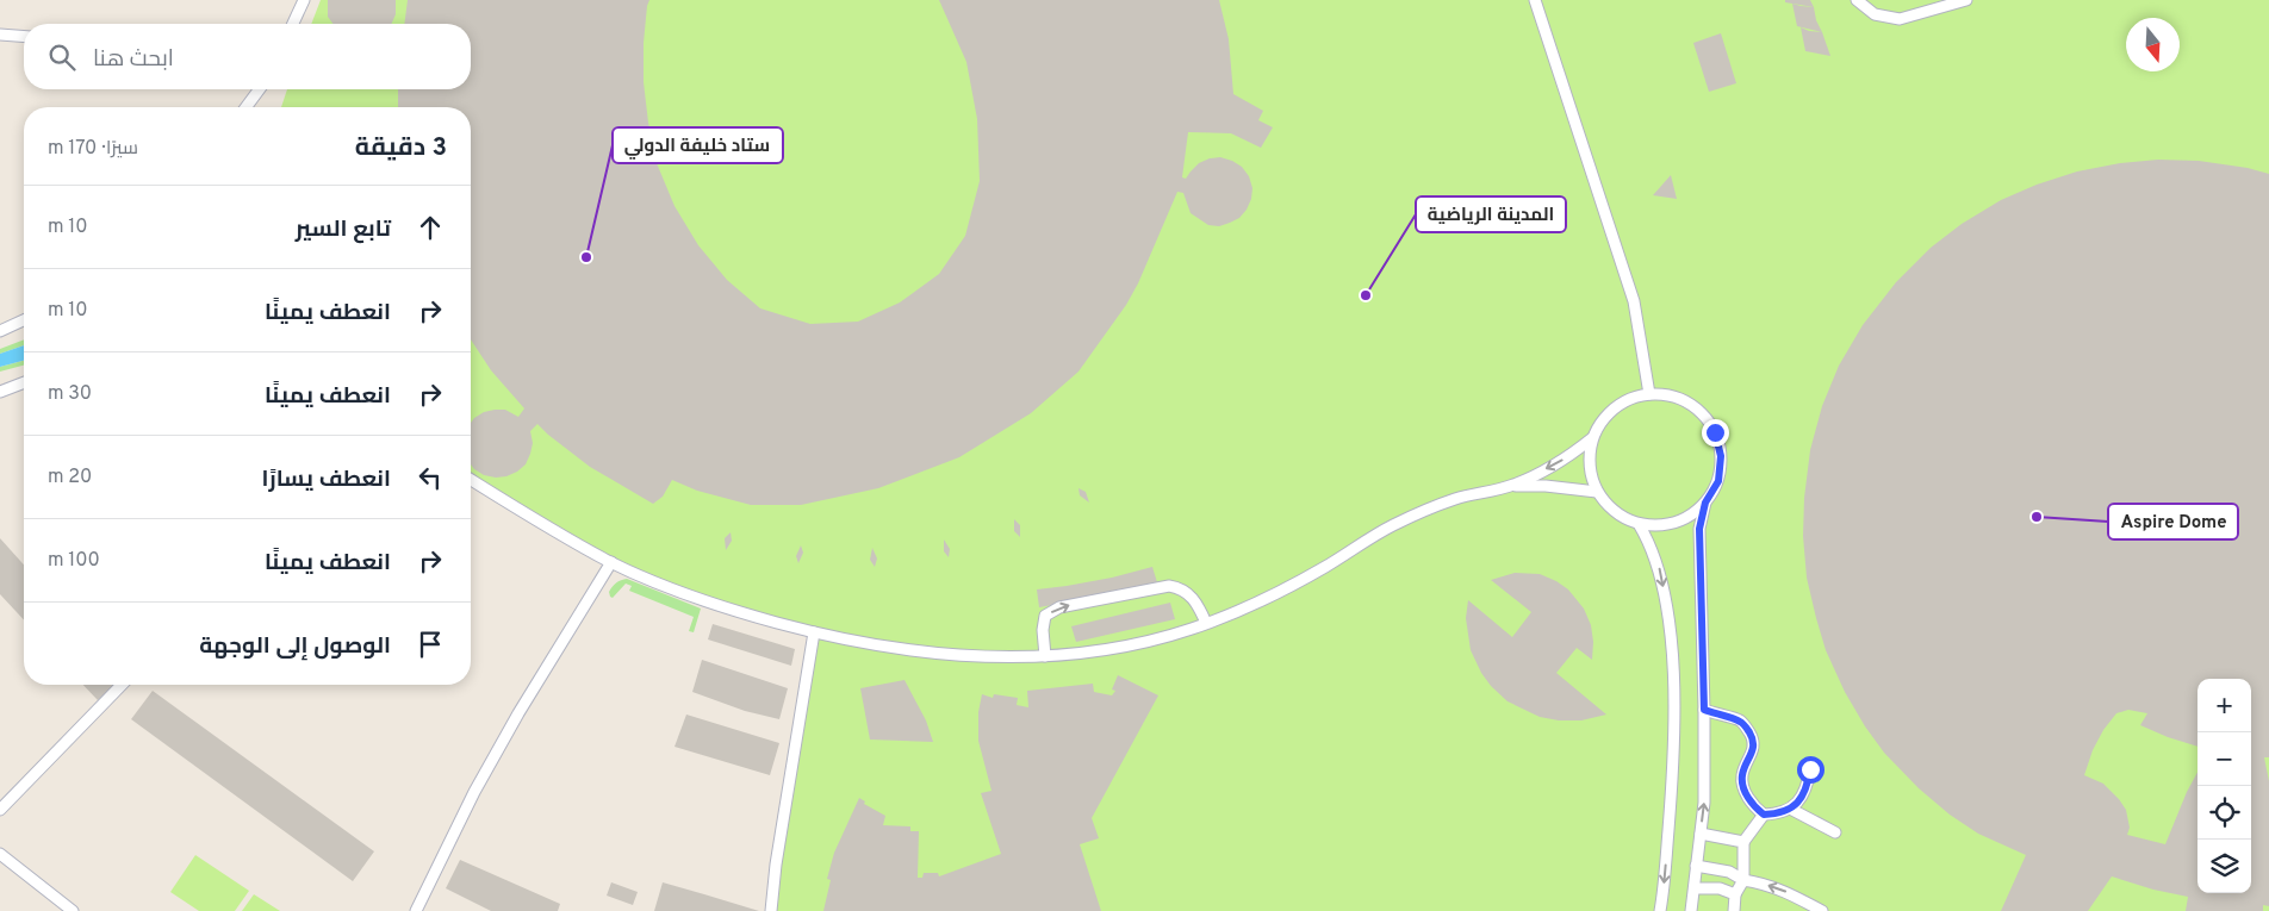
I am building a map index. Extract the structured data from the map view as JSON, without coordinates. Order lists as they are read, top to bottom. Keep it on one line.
{"places":["ستاد خليفة الدولي","المدينة الرياضية","Aspire Dome"],"north":"bottom","page":{"search":"ابحث هنا","heading":["3 دقيقة","سيرًا · 170 m"],"list":[["تابع السير","10 m"],["انعطف يمينًا","10 m"],["انعطف يمينًا","30 m"],["انعطف يسارًا","20 m"],["انعطف يمينًا","100 m"],"الوصول إلى الوجهة"],"map_buttons":["+","−"]}}
